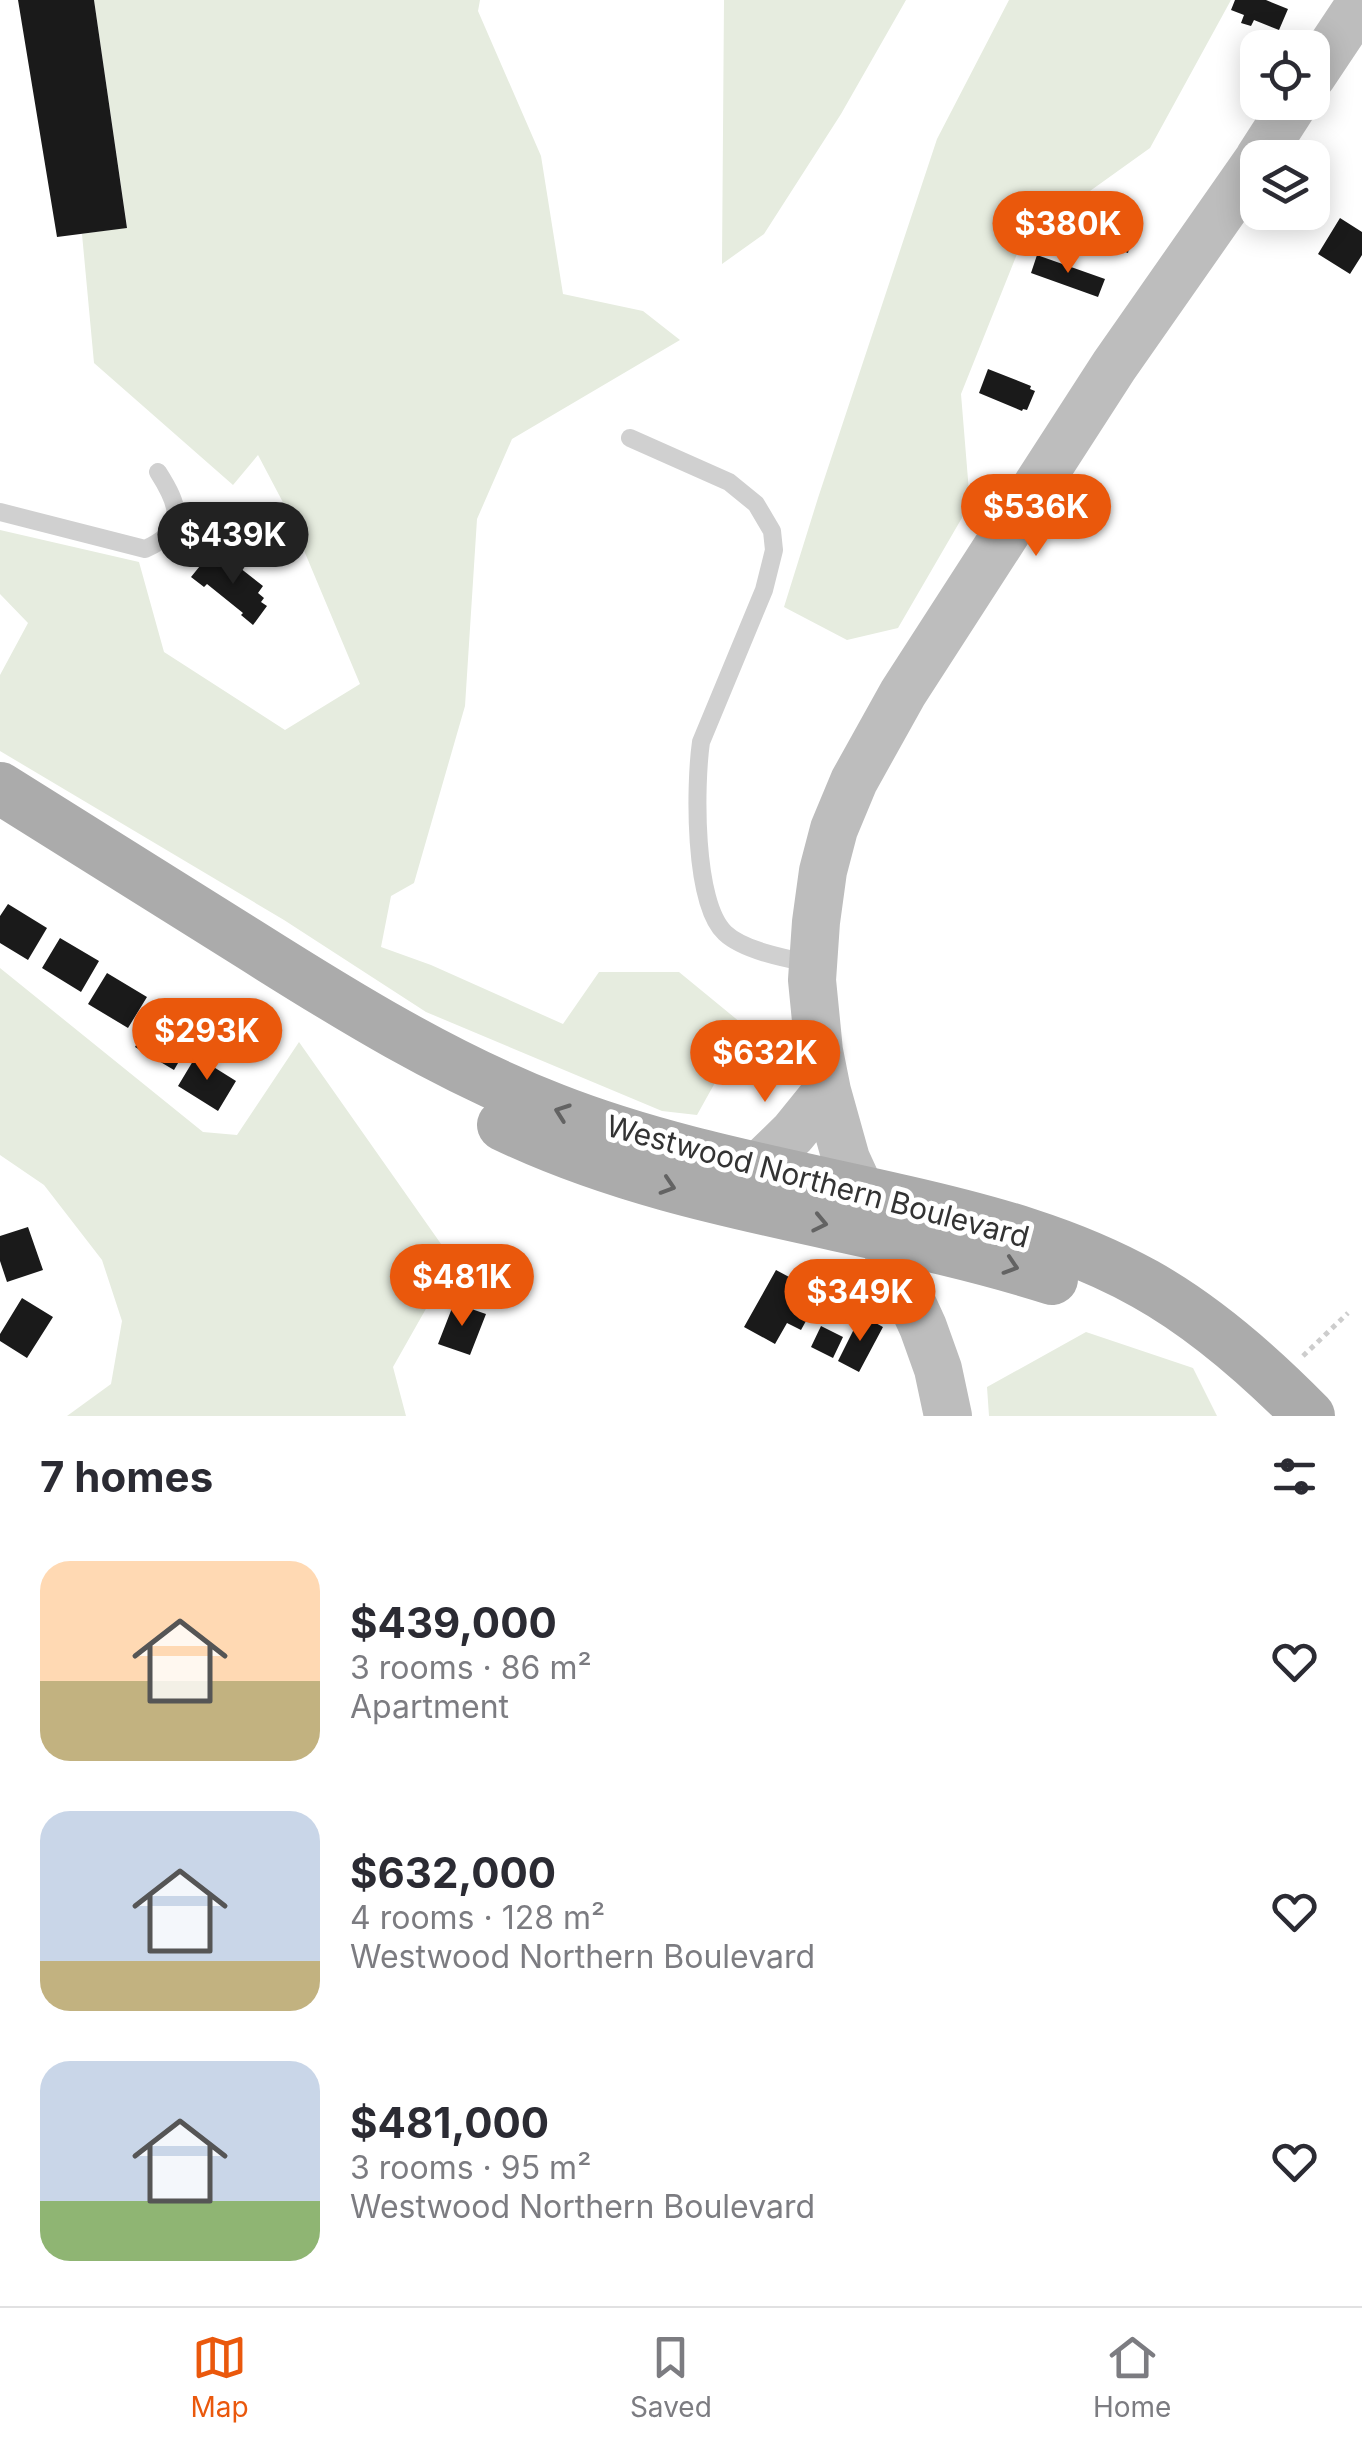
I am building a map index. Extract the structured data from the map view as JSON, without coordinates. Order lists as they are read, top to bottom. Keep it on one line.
{"streets":{"main road":["Westwood Northern Boulevard"]},"page":{"price":["$380K","$536K","$439K","$293K","$632K","$481K","$349K"],"heading":"7 homes","list":[{"name":"$439,000","note":"3 rooms · 86 m² · Apartment"},{"name":"$632,000","note":"4 rooms · 128 m² · Westwood Northern Boulevard"},{"name":"$481,000","note":"3 rooms · 95 m² · Westwood Northern Boulevard"}],"tabs":["Map","Saved","Home"]}}
